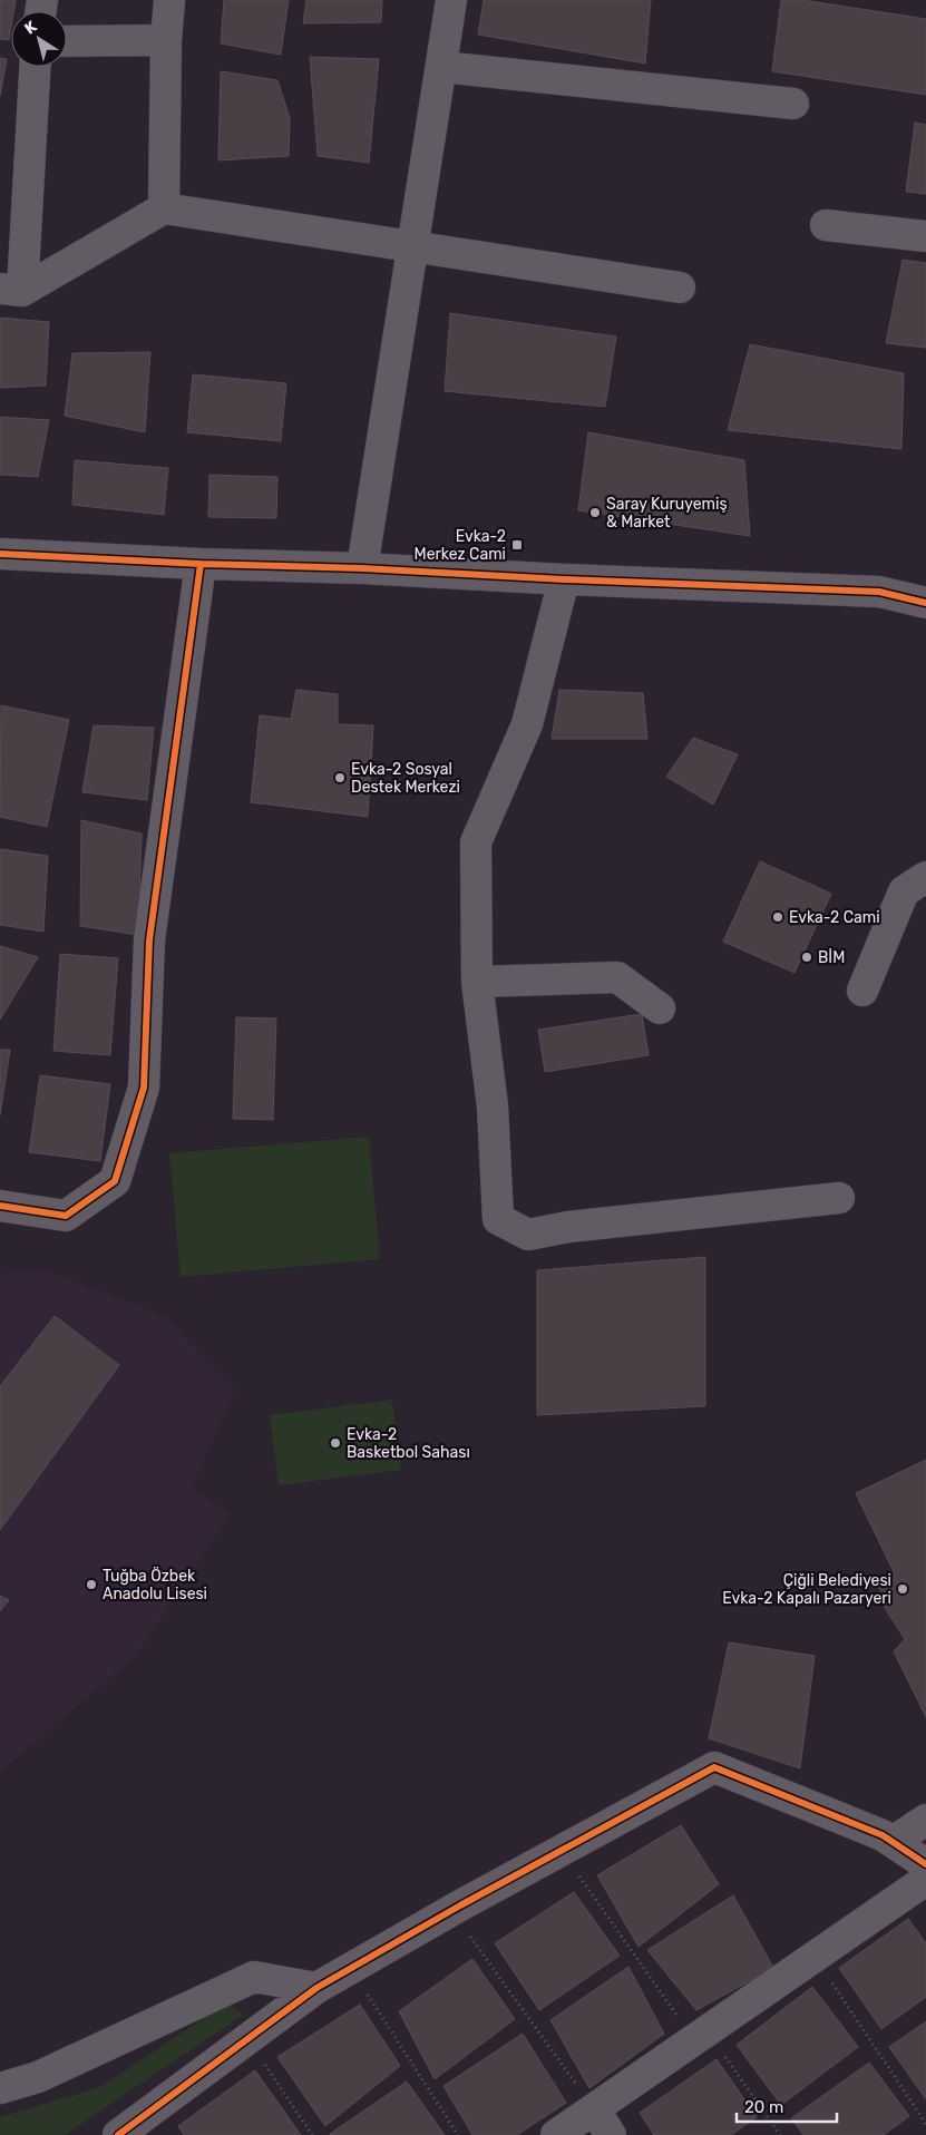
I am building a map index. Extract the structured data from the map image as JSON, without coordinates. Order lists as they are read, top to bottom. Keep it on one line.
{"places":{"other":["Saray Kuruyemiş & Market","Evka-2 Sosyal Destek Merkezi","Evka-2 Cami","BİM","Evka-2 Basketbol Sahası","Tuğba Özbek Anadolu Lisesi","Çiğli Belediyesi Evka-2 Kapalı Pazaryeri"],"transit":["Evka-2 Merkez Cami"]},"scale_bar":"20 m","north":"top left"}
